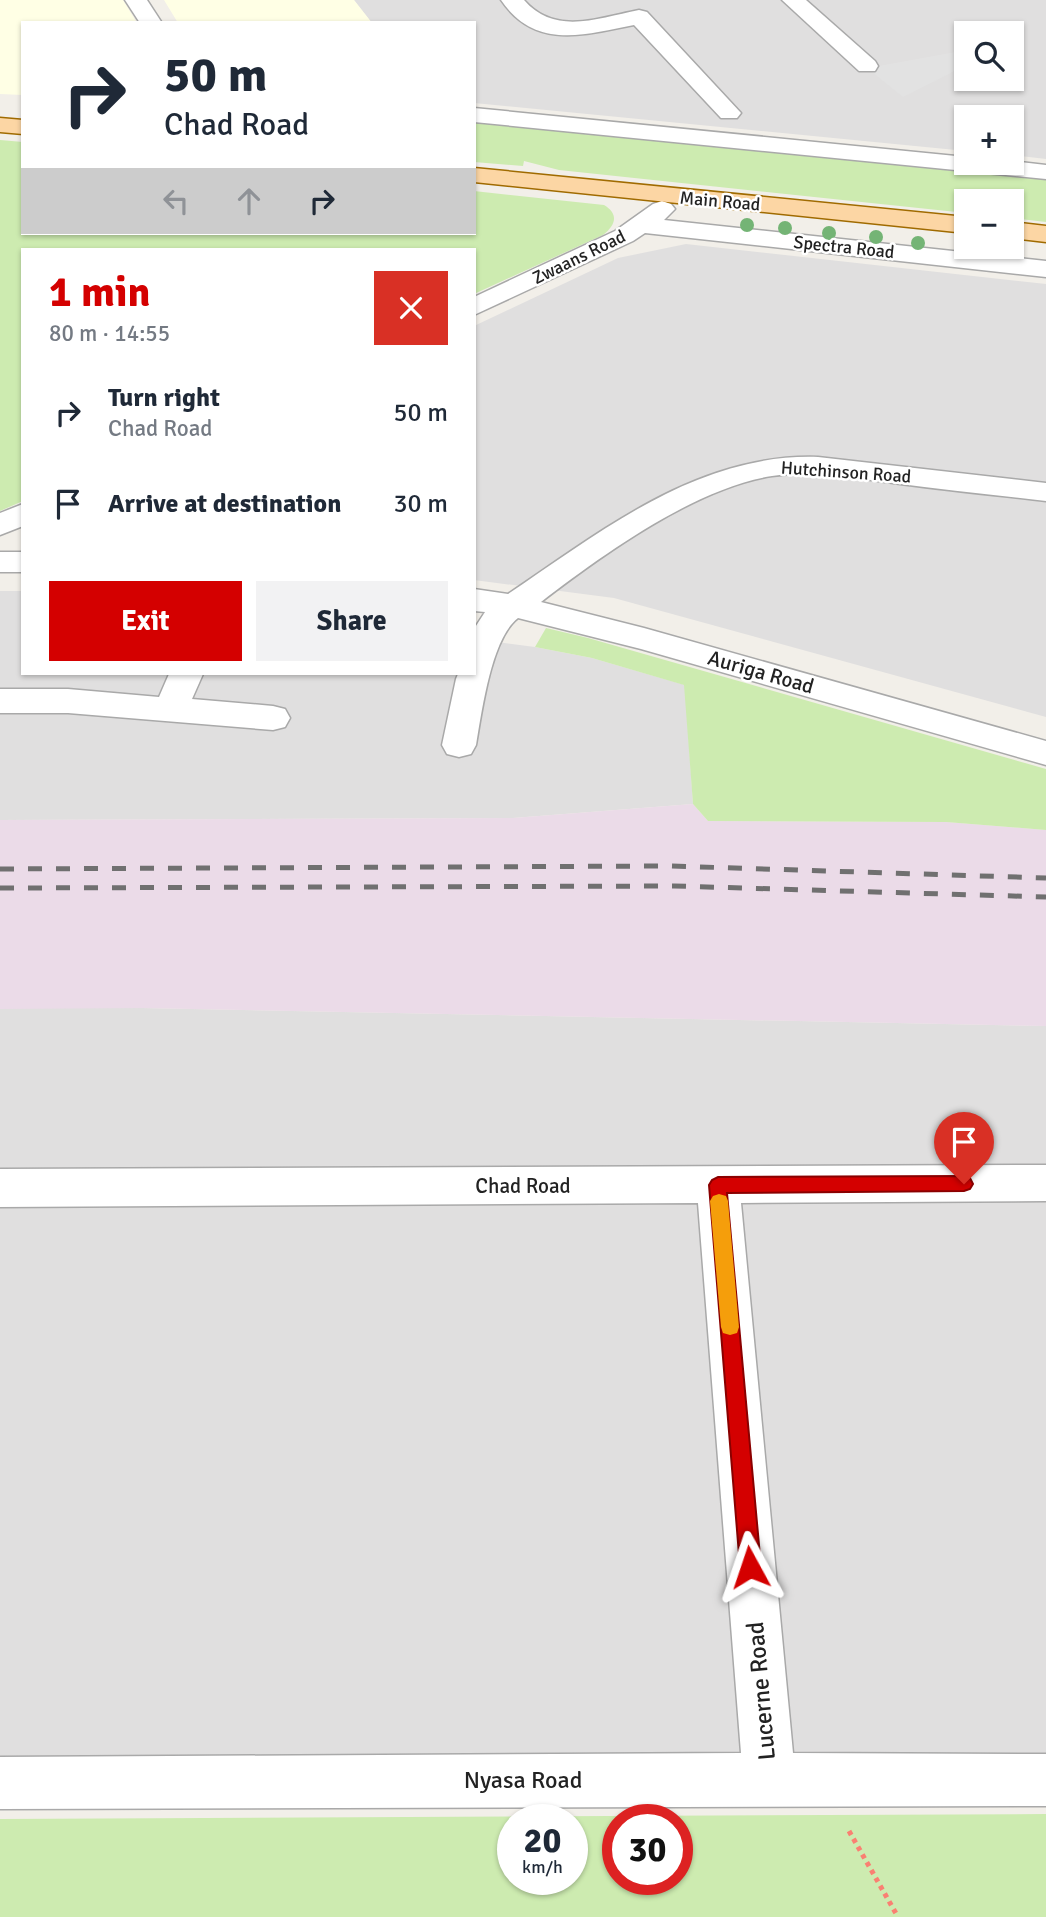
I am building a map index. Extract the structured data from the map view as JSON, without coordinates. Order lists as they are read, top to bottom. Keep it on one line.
{"streets":{"main road":["Main Road"],"street":["Spectra Road","Zwaans Road","Hutchinson Road","Auriga Road","Chad Road","Lucerne Road","Nyasa Road"]},"crossings":[["Main Road","Zwaans Road"],["Spectra Road","Zwaans Road"],["Hutchinson Road","Auriga Road"],["Chad Road","Lucerne Road"],["Lucerne Road","Nyasa Road"]],"page":{"map_buttons":["+","−"],"turn":["50 m","Chad Road"],"heading":["1 min","80 m · 14:55"],"list":[{"name":"Turn right","note":"Chad Road","value":"50 m"},{"name":"Arrive at destination","value":"30 m"}],"buttons":["Exit","Share"],"speed":"20 km/h","limit":"30"}}
